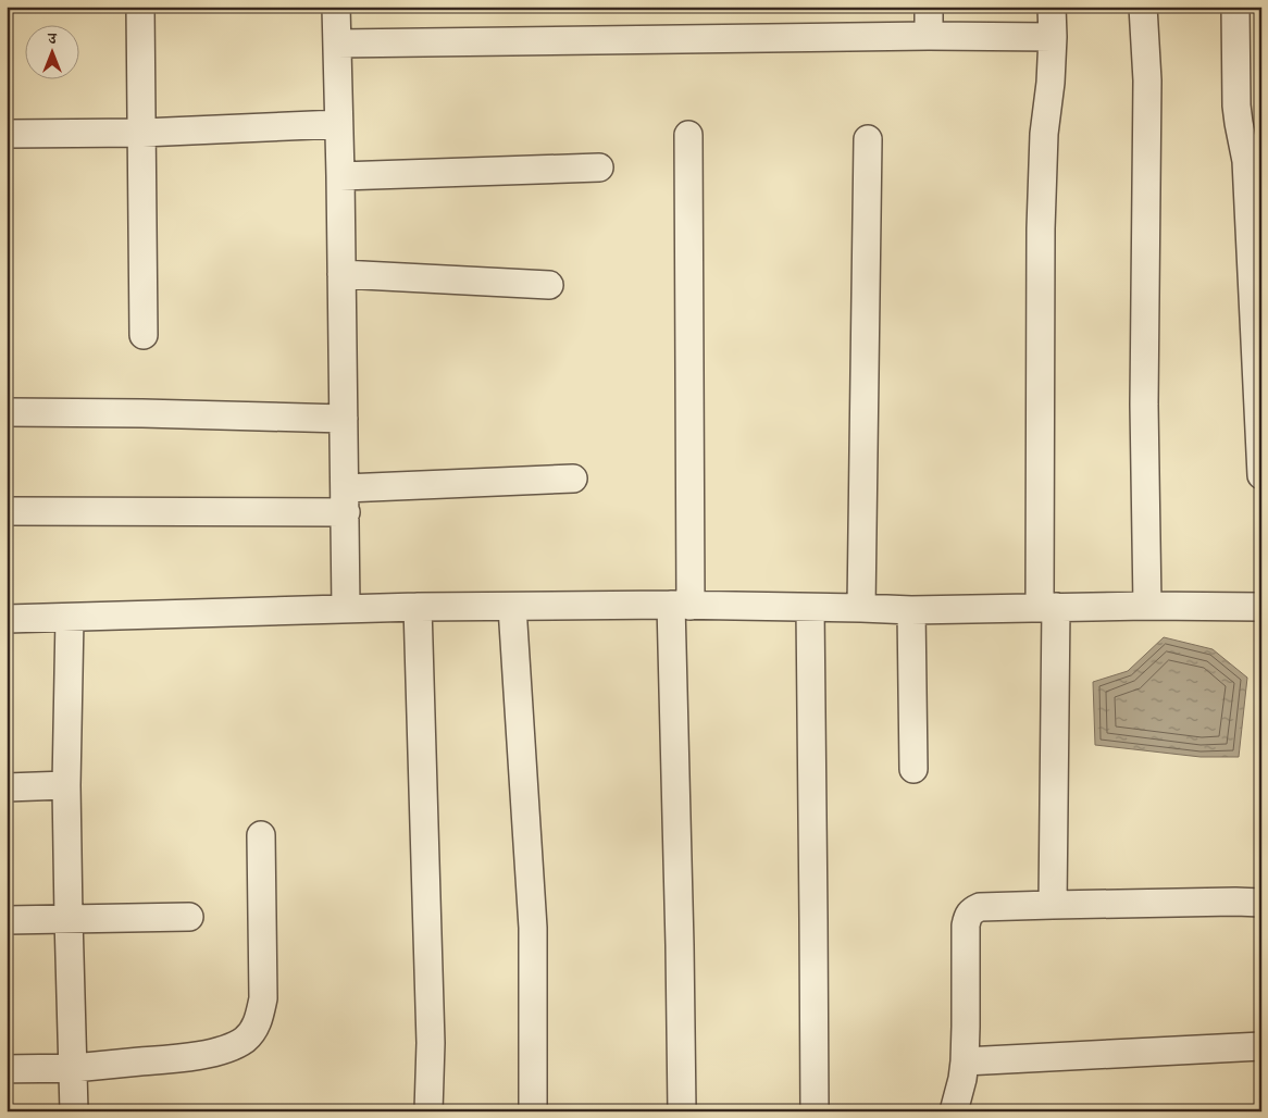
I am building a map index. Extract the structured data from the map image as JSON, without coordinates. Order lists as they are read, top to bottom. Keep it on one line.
{"north":"top"}
